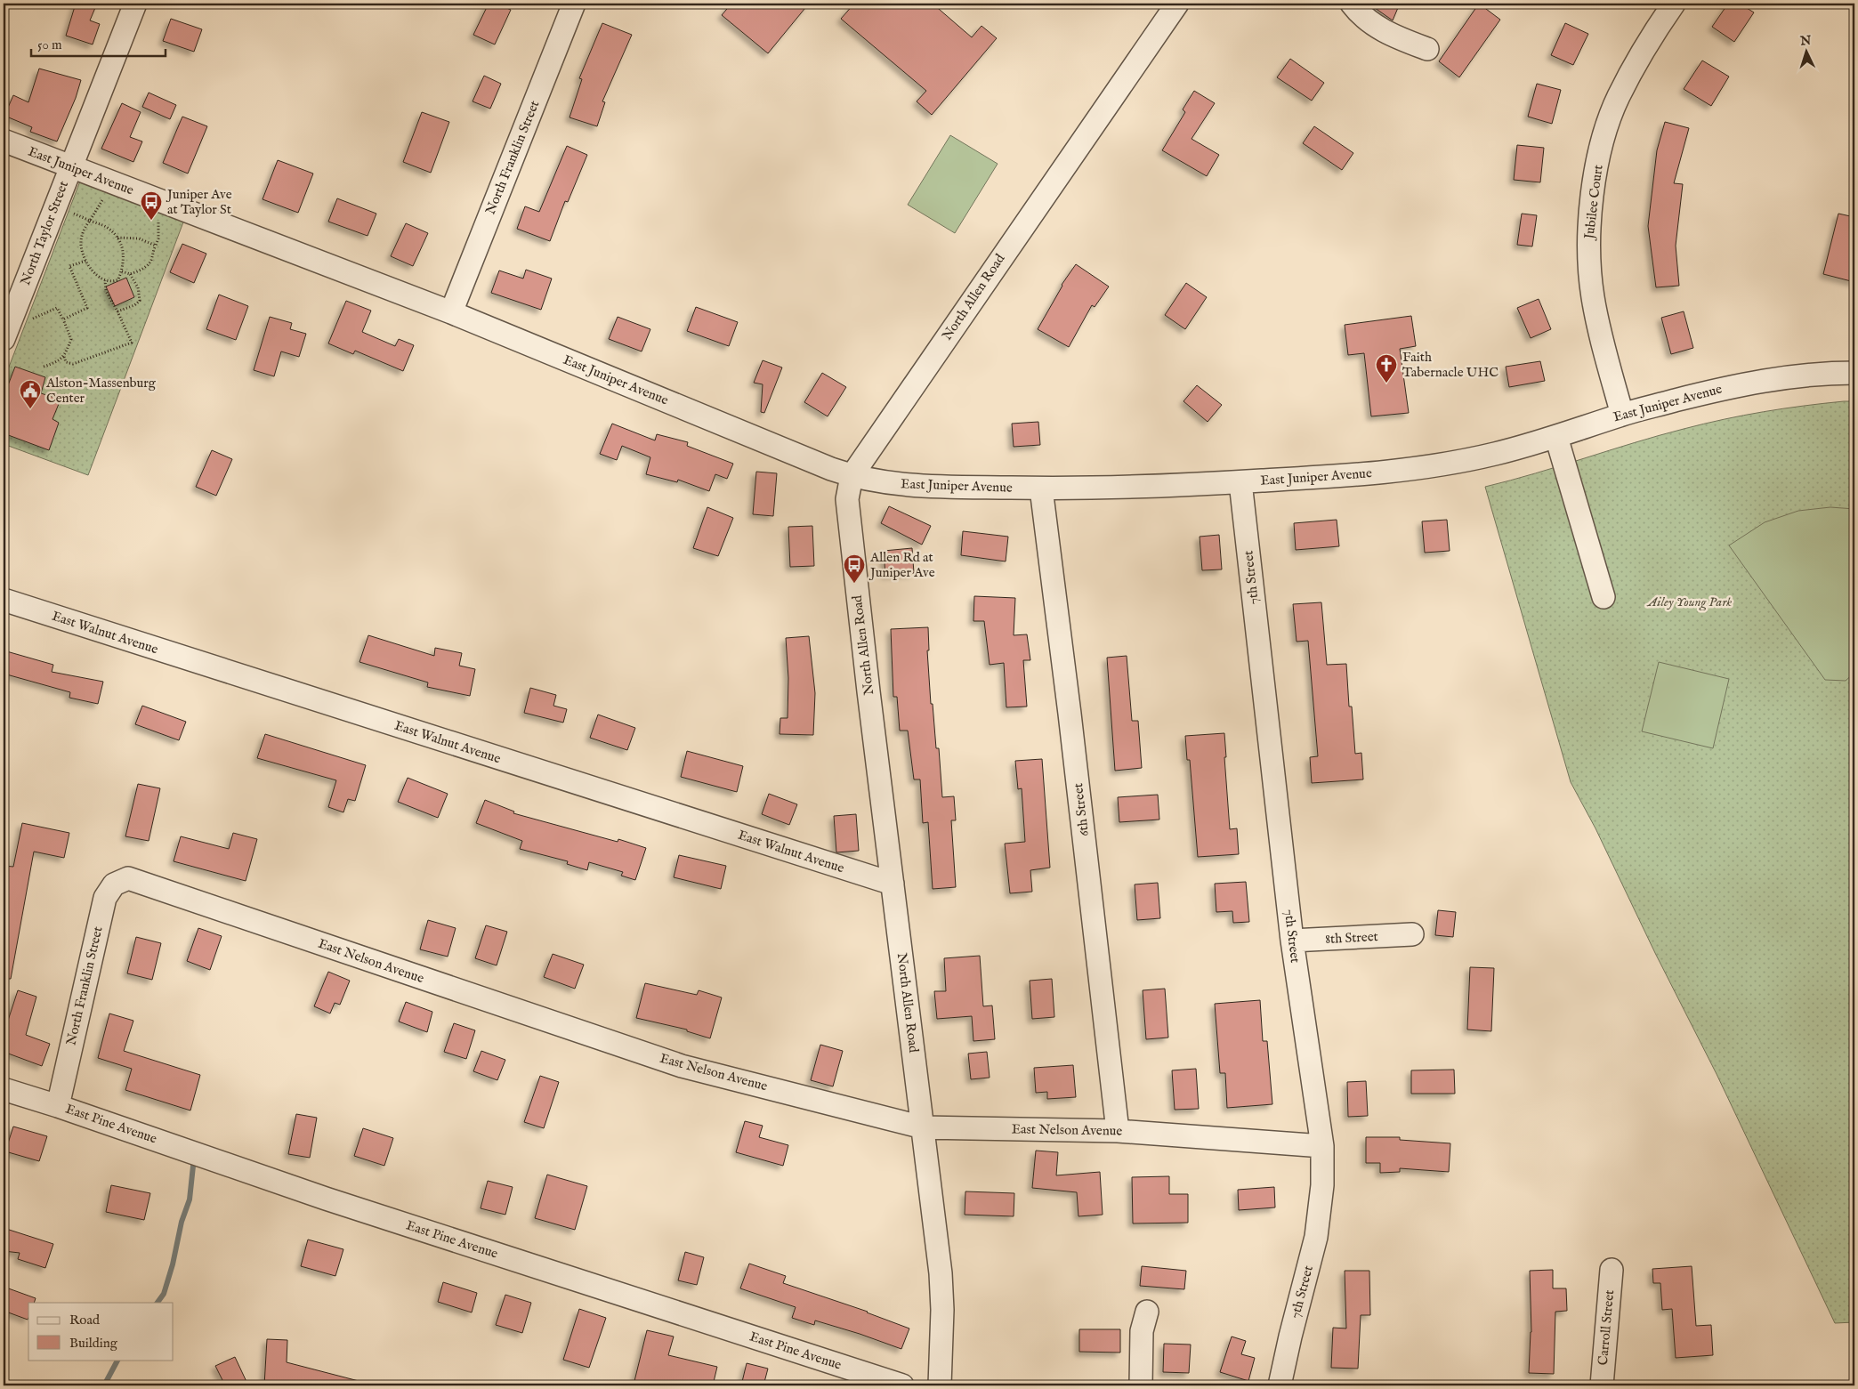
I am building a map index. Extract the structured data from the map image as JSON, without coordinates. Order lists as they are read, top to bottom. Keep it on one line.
{"streets":{"street":["North Franklin Street","East Juniper Avenue","Jubilee Court","North Taylor Street","North Allen Road","7th Street","East Walnut Avenue","6th Street","8th Street","East Nelson Avenue","East Pine Avenue","Carroll Street"]},"crossings":[["North Franklin Street","East Juniper Avenue"],["North Franklin Street","East Nelson Avenue"],["North Franklin Street","East Pine Avenue"],["East Juniper Avenue","Jubilee Court"],["East Juniper Avenue","North Taylor Street"],["East Juniper Avenue","North Allen Road"],["East Juniper Avenue","7th Street"],["East Juniper Avenue","6th Street"],["North Allen Road","East Walnut Avenue"],["North Allen Road","East Nelson Avenue"],["7th Street","8th Street"],["7th Street","East Nelson Avenue"],["6th Street","East Nelson Avenue"]],"parks":["Ailey Young Park"],"places":{"bus stop":["Juniper Ave at Taylor St","Allen Rd at Juniper Ave"],"church":["Faith Tabernacle UHC"],"public building":["Alston-Massenburg Center"]},"legend":["Road","Building"],"scale_bar":"50 m","north":"top"}
